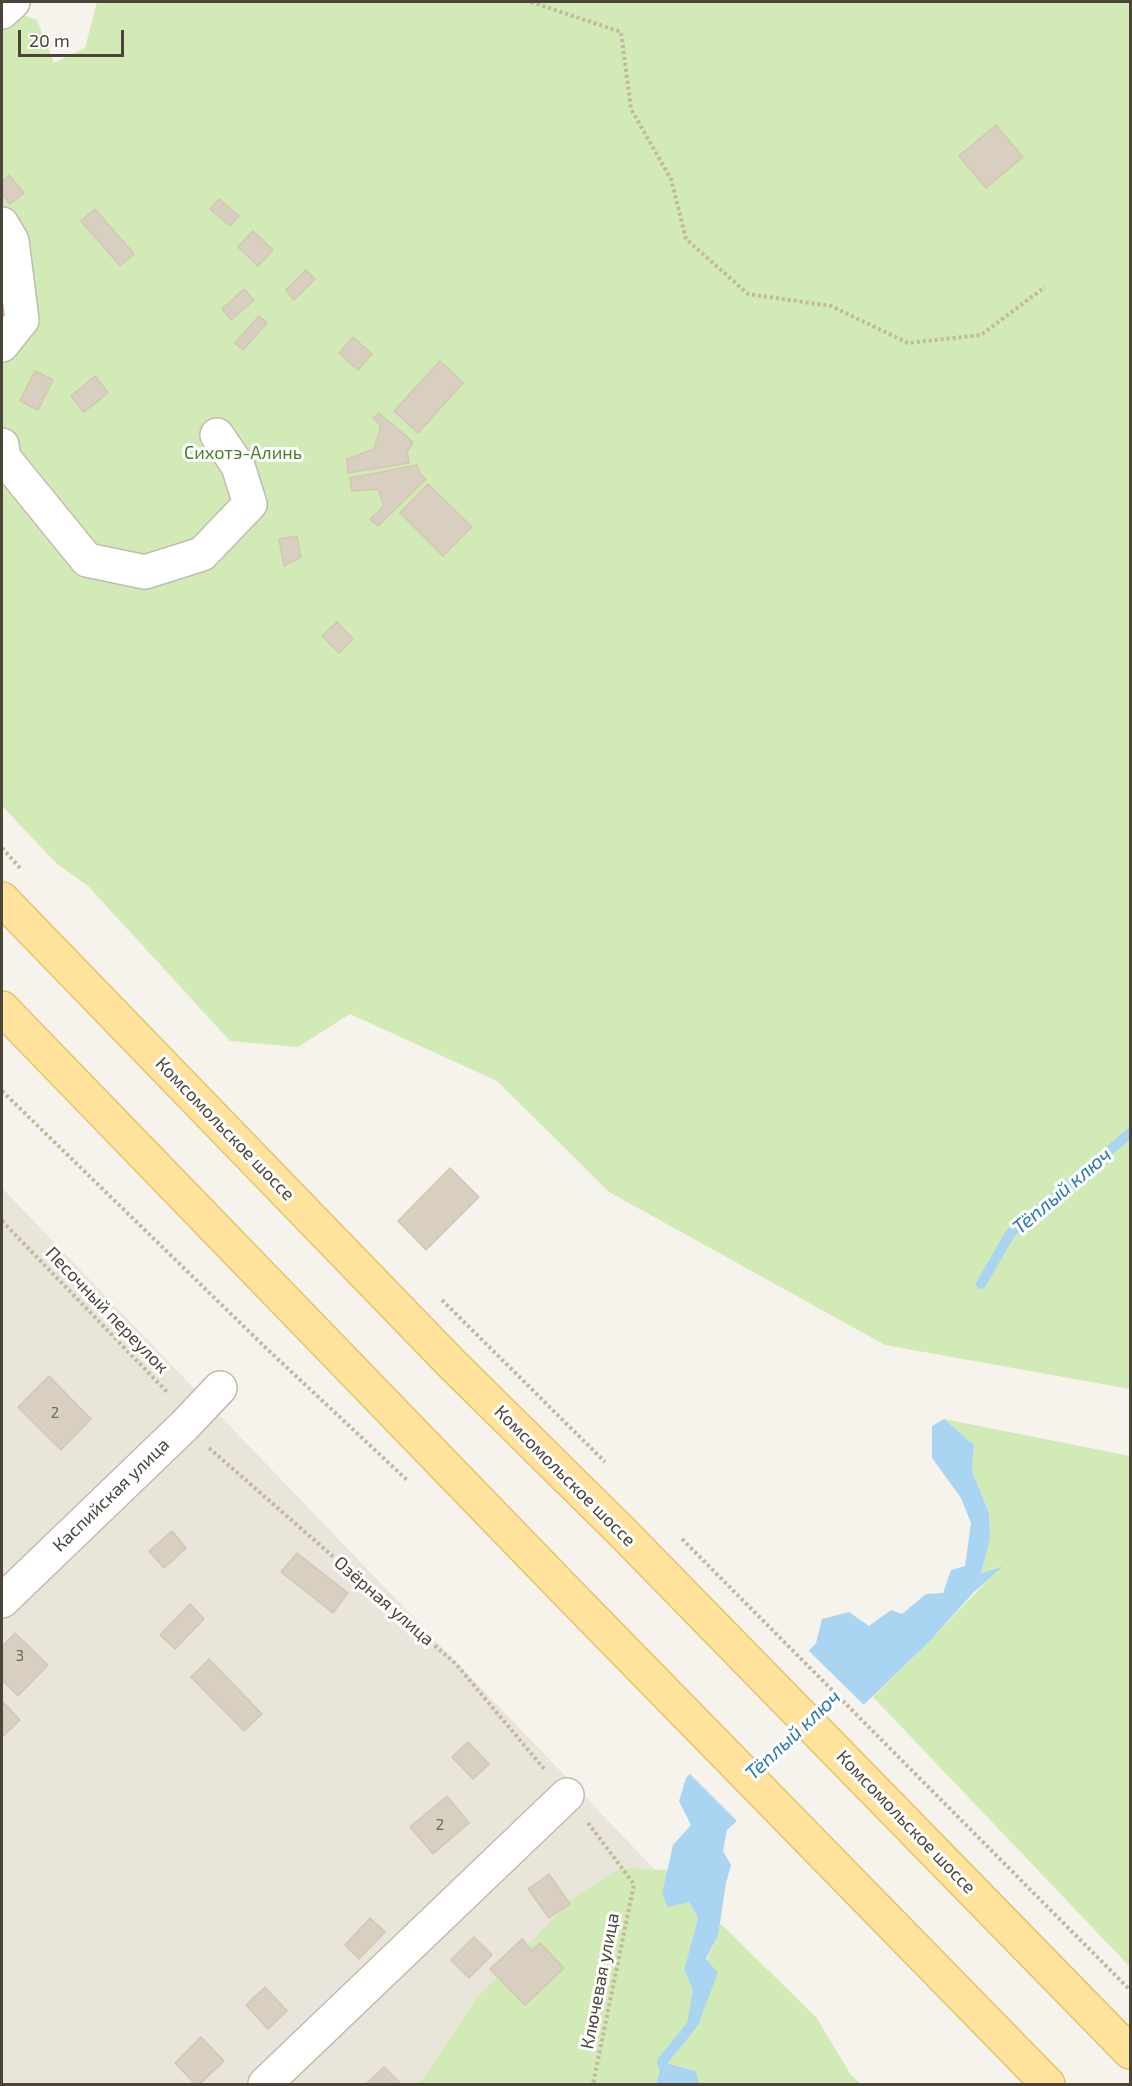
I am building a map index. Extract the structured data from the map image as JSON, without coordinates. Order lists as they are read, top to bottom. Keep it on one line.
{"streets":{"main road":["Комсомольское шоссе"],"street":["Каспийская улица"],"path":["Песочный переулок","Озёрная улица","Ключевая улица"]},"crossings":[["Песочный переулок","Каспийская улица"],["Песочный переулок","Озёрная улица"],["Каспийская улица","Озёрная улица"],["Озёрная улица","Ключевая улица"]],"water":["Тёплый ключ"],"parks":["Сихотэ-Алинь"],"house_numbers":["2","3","2"],"scale_bar":"20 m"}
